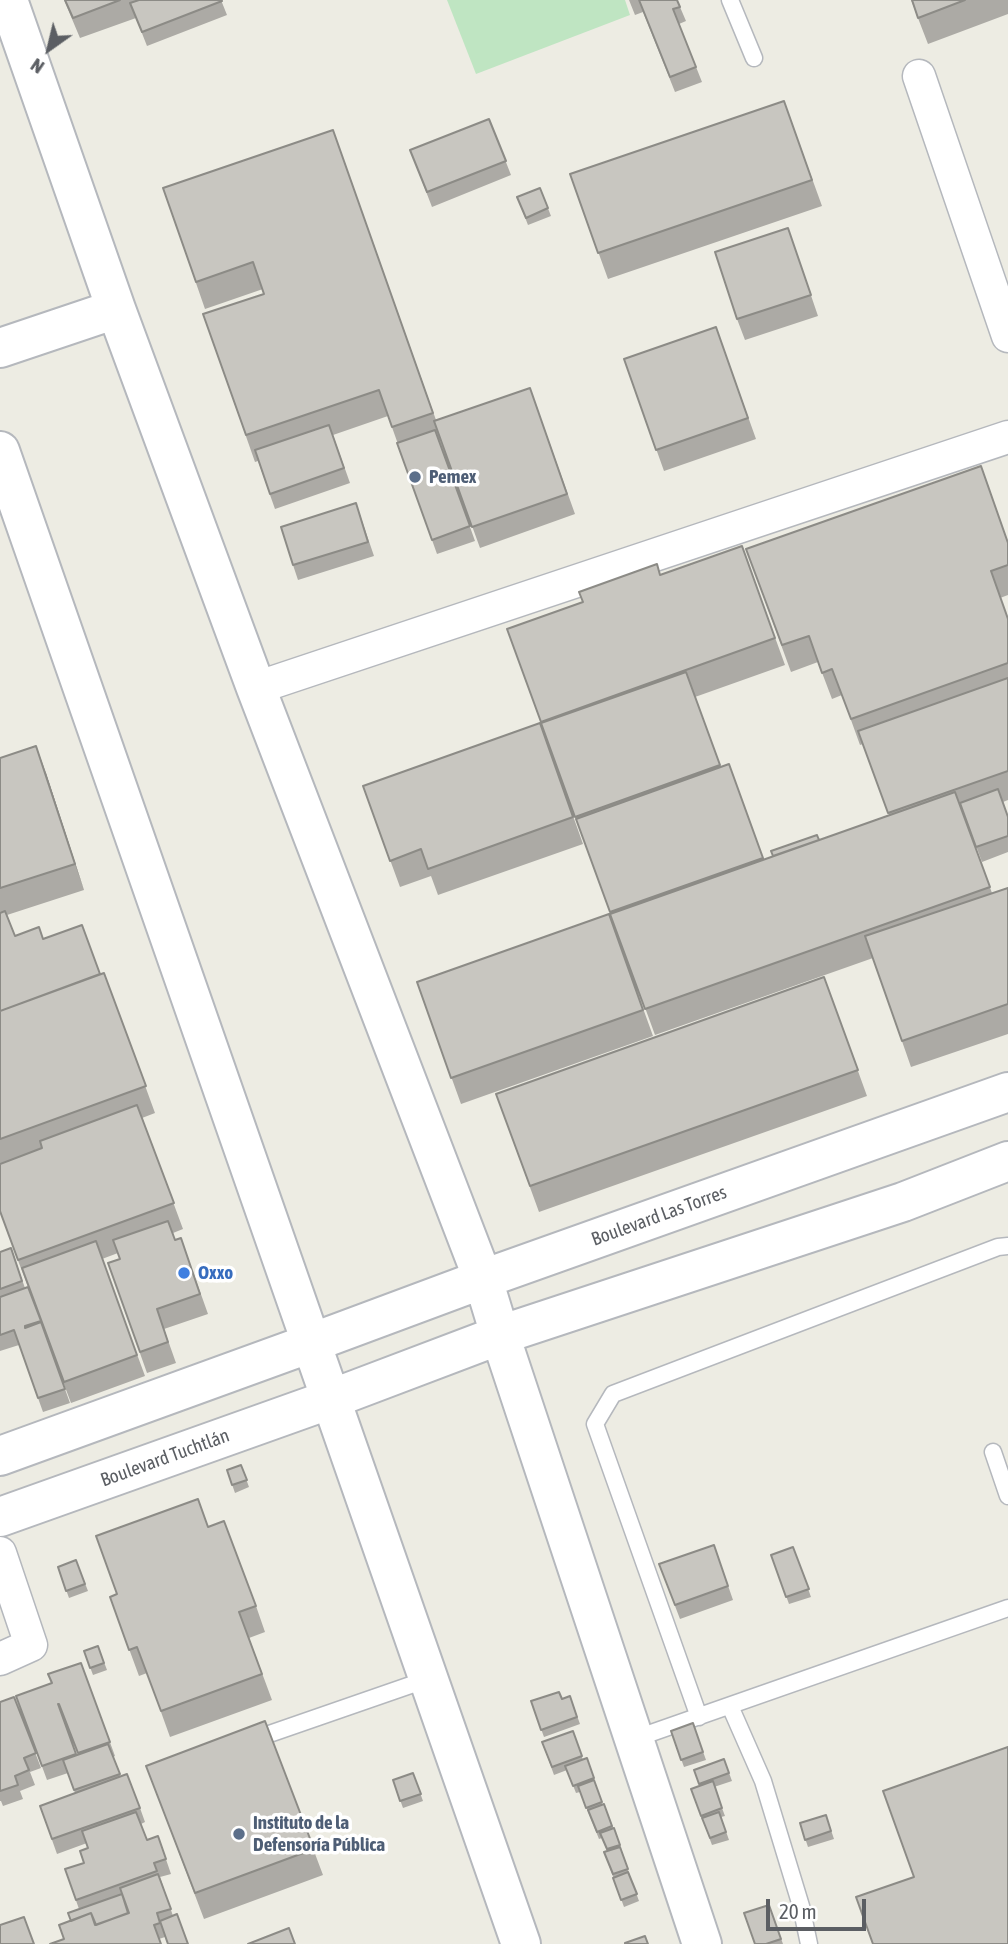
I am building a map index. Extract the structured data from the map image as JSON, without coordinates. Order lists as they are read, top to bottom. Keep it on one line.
{"streets":{"street":["Boulevard Las Torres","Boulevard Tuchtlán"]},"places":["Pemex","Oxxo","Instituto de la Defensoría Pública"],"scale_bar":"20 m","north":"bottom left"}
